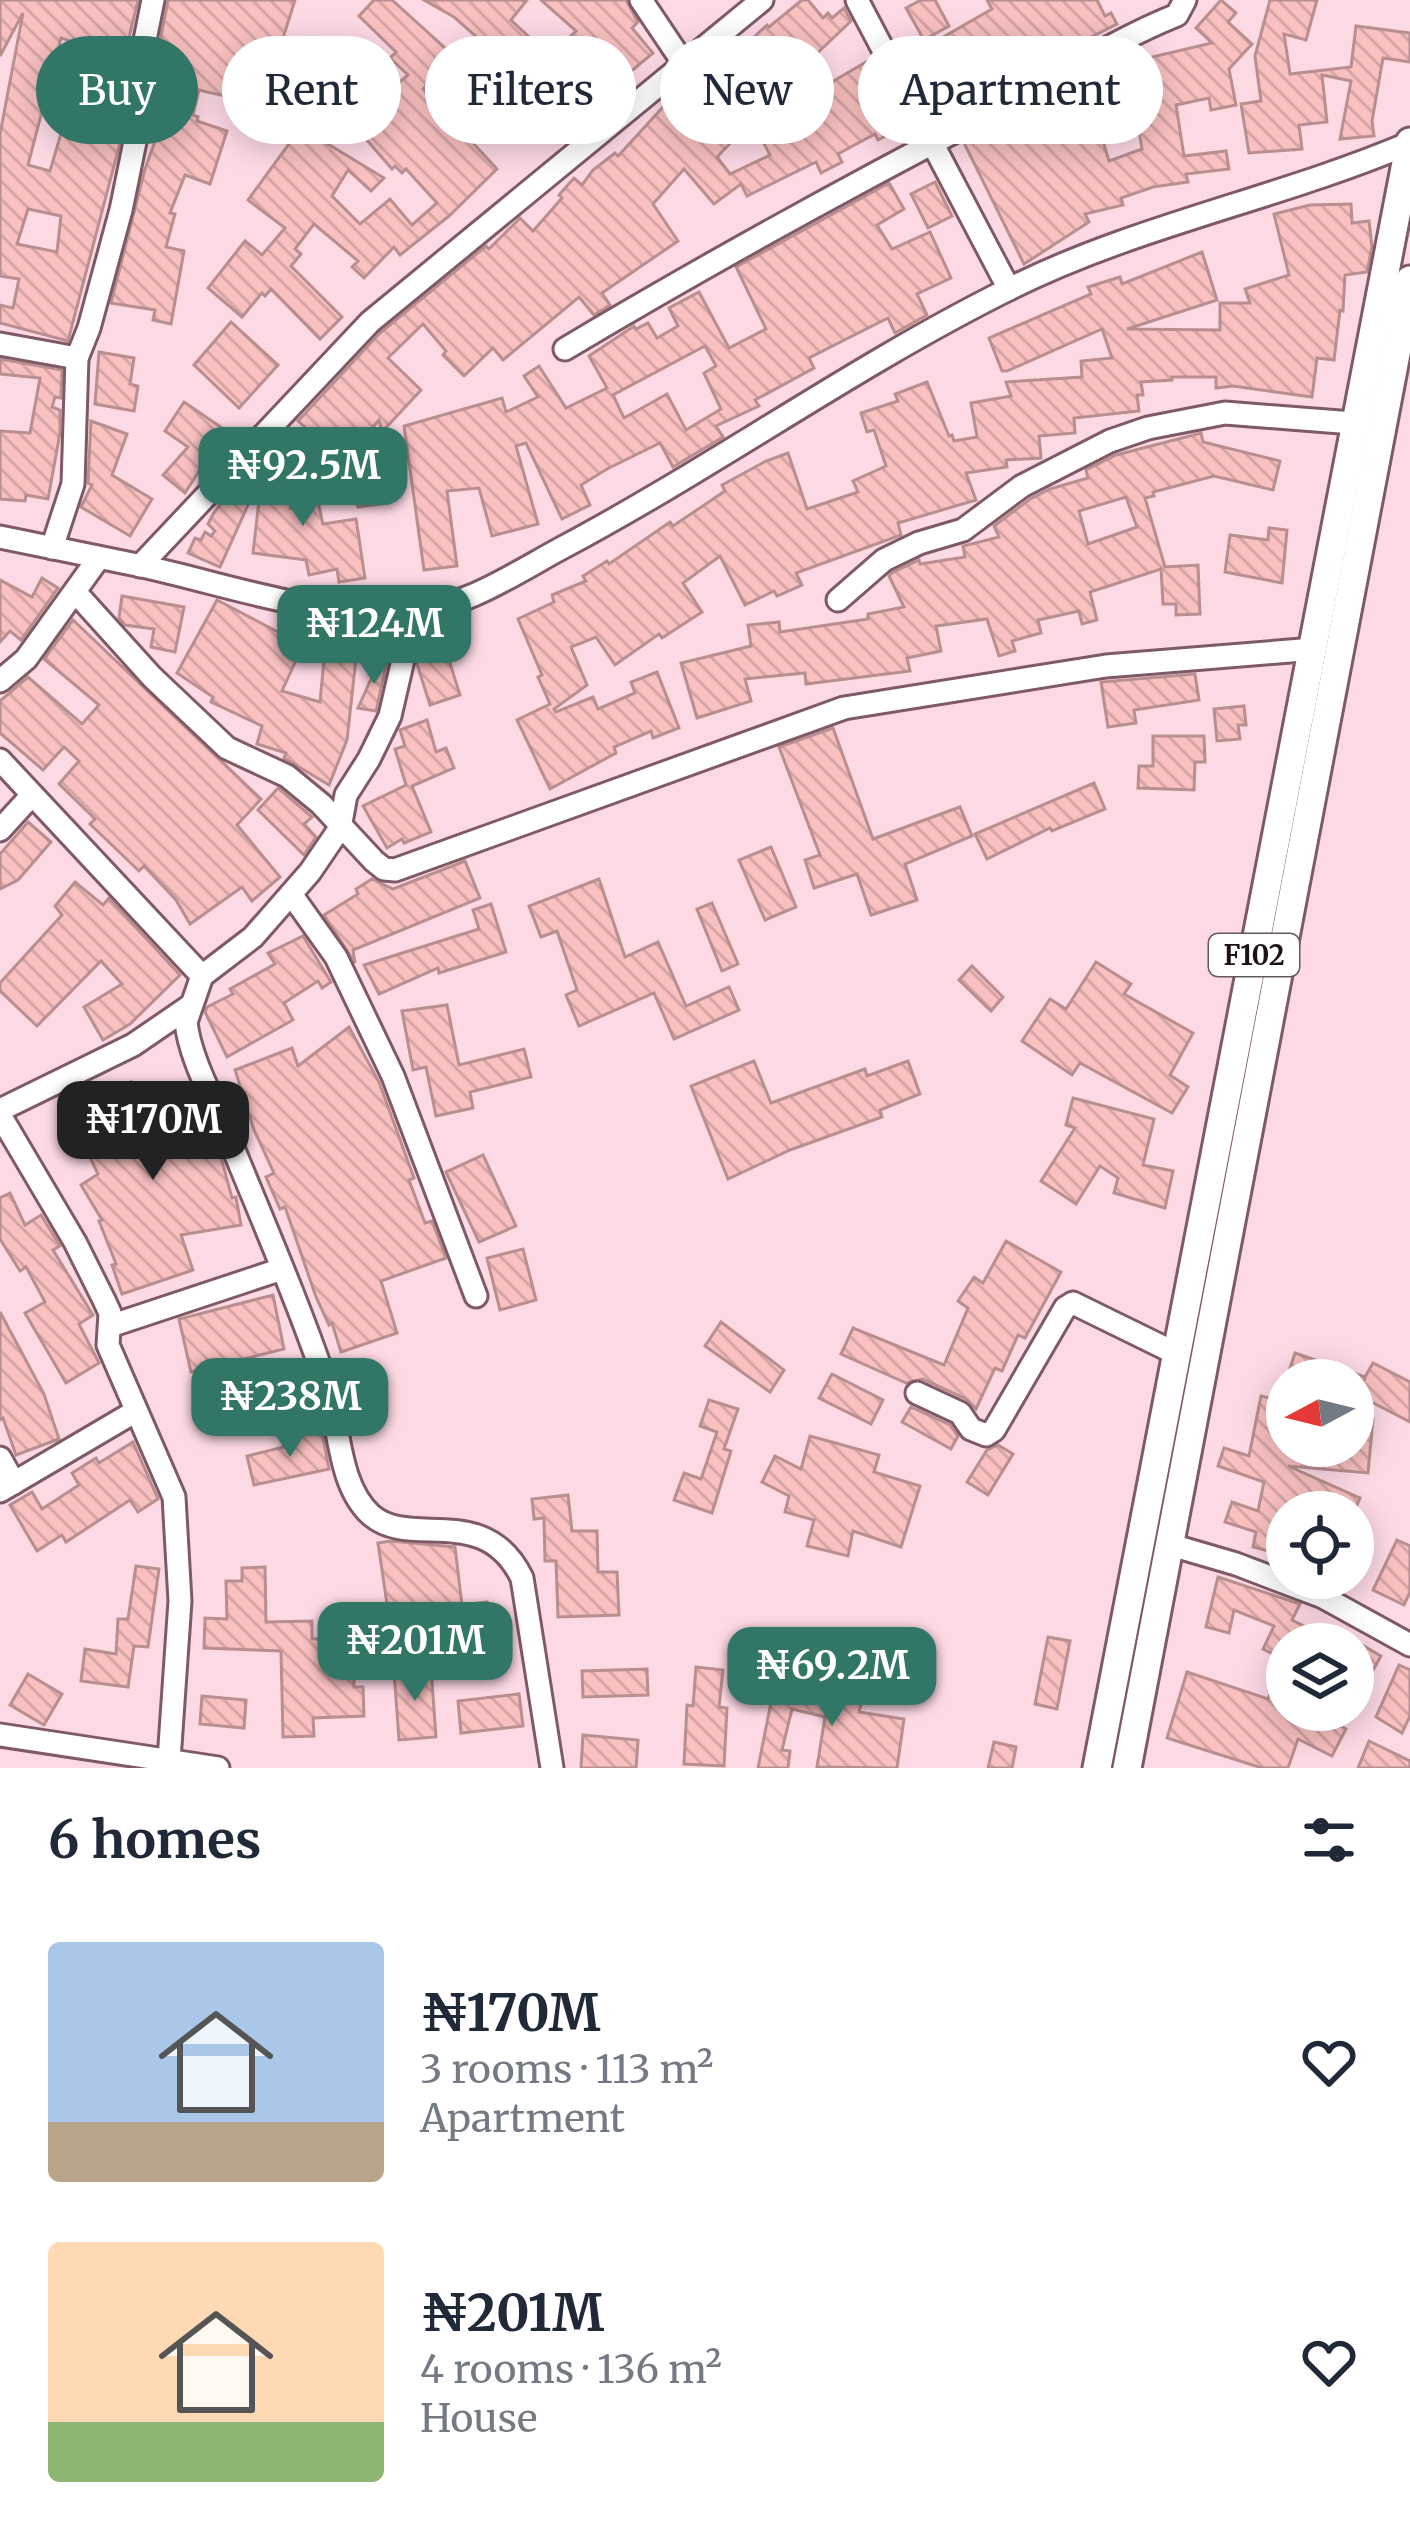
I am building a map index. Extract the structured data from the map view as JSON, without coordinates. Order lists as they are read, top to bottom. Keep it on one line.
{"streets":{"main road":["F102"]},"north":"left","page":{"chip":["Buy","Rent","Filters","New","Apartment"],"price":["₦92.5M","₦124M","₦170M","₦238M","₦201M","₦69.2M"],"heading":"6 homes","list":[{"name":"₦170M","note":"3 rooms · 113 m² · Apartment"},{"name":"₦201M","note":"4 rooms · 136 m² · House"}]}}
